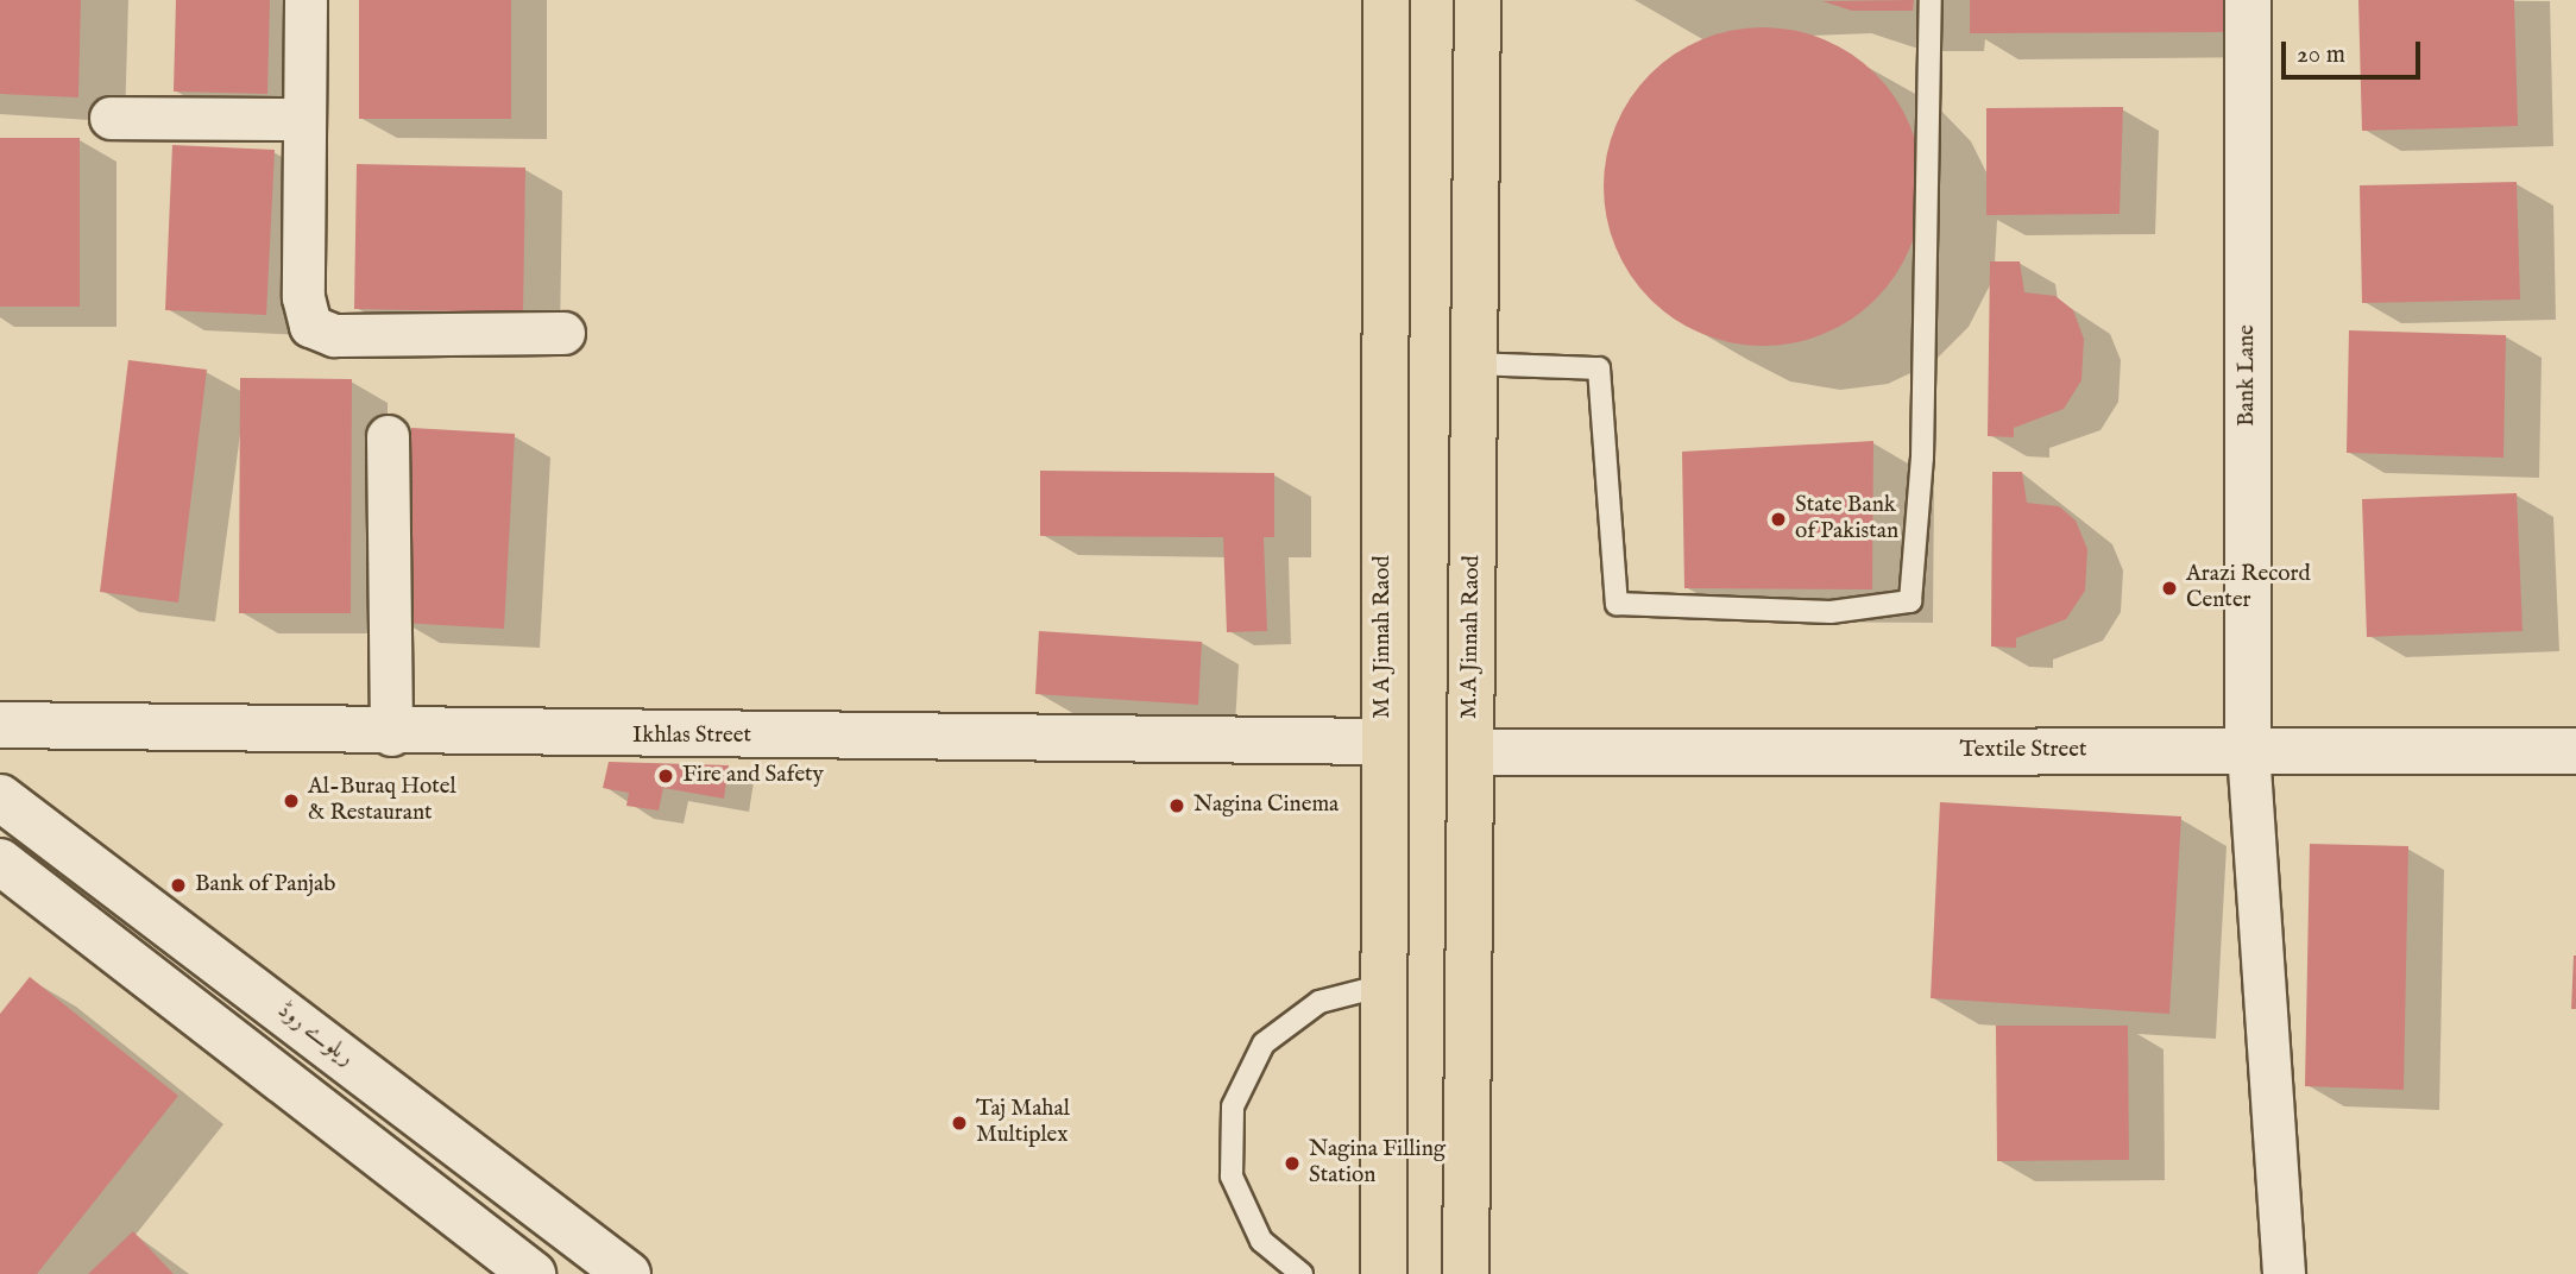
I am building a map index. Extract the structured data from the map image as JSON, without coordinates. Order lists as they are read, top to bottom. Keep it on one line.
{"streets":{"main road":["M A Jinnah Raod","M.A Jinnah Raod"],"street":["Bank Lane","Ikhlas Street","Textile Street","ریلوے روڈ"]},"crossings":[["Bank Lane","Textile Street"],["M A Jinnah Raod","Ikhlas Street"],["M.A Jinnah Raod","Textile Street"]],"places":["State Bank of Pakistan","Arazi Record Center","Fire and Safety","Al-Buraq Hotel & Restaurant","Nagina Cinema","Bank of Panjab","Taj Mahal Multiplex","Nagina Filling Station"],"scale_bar":"20 m"}
